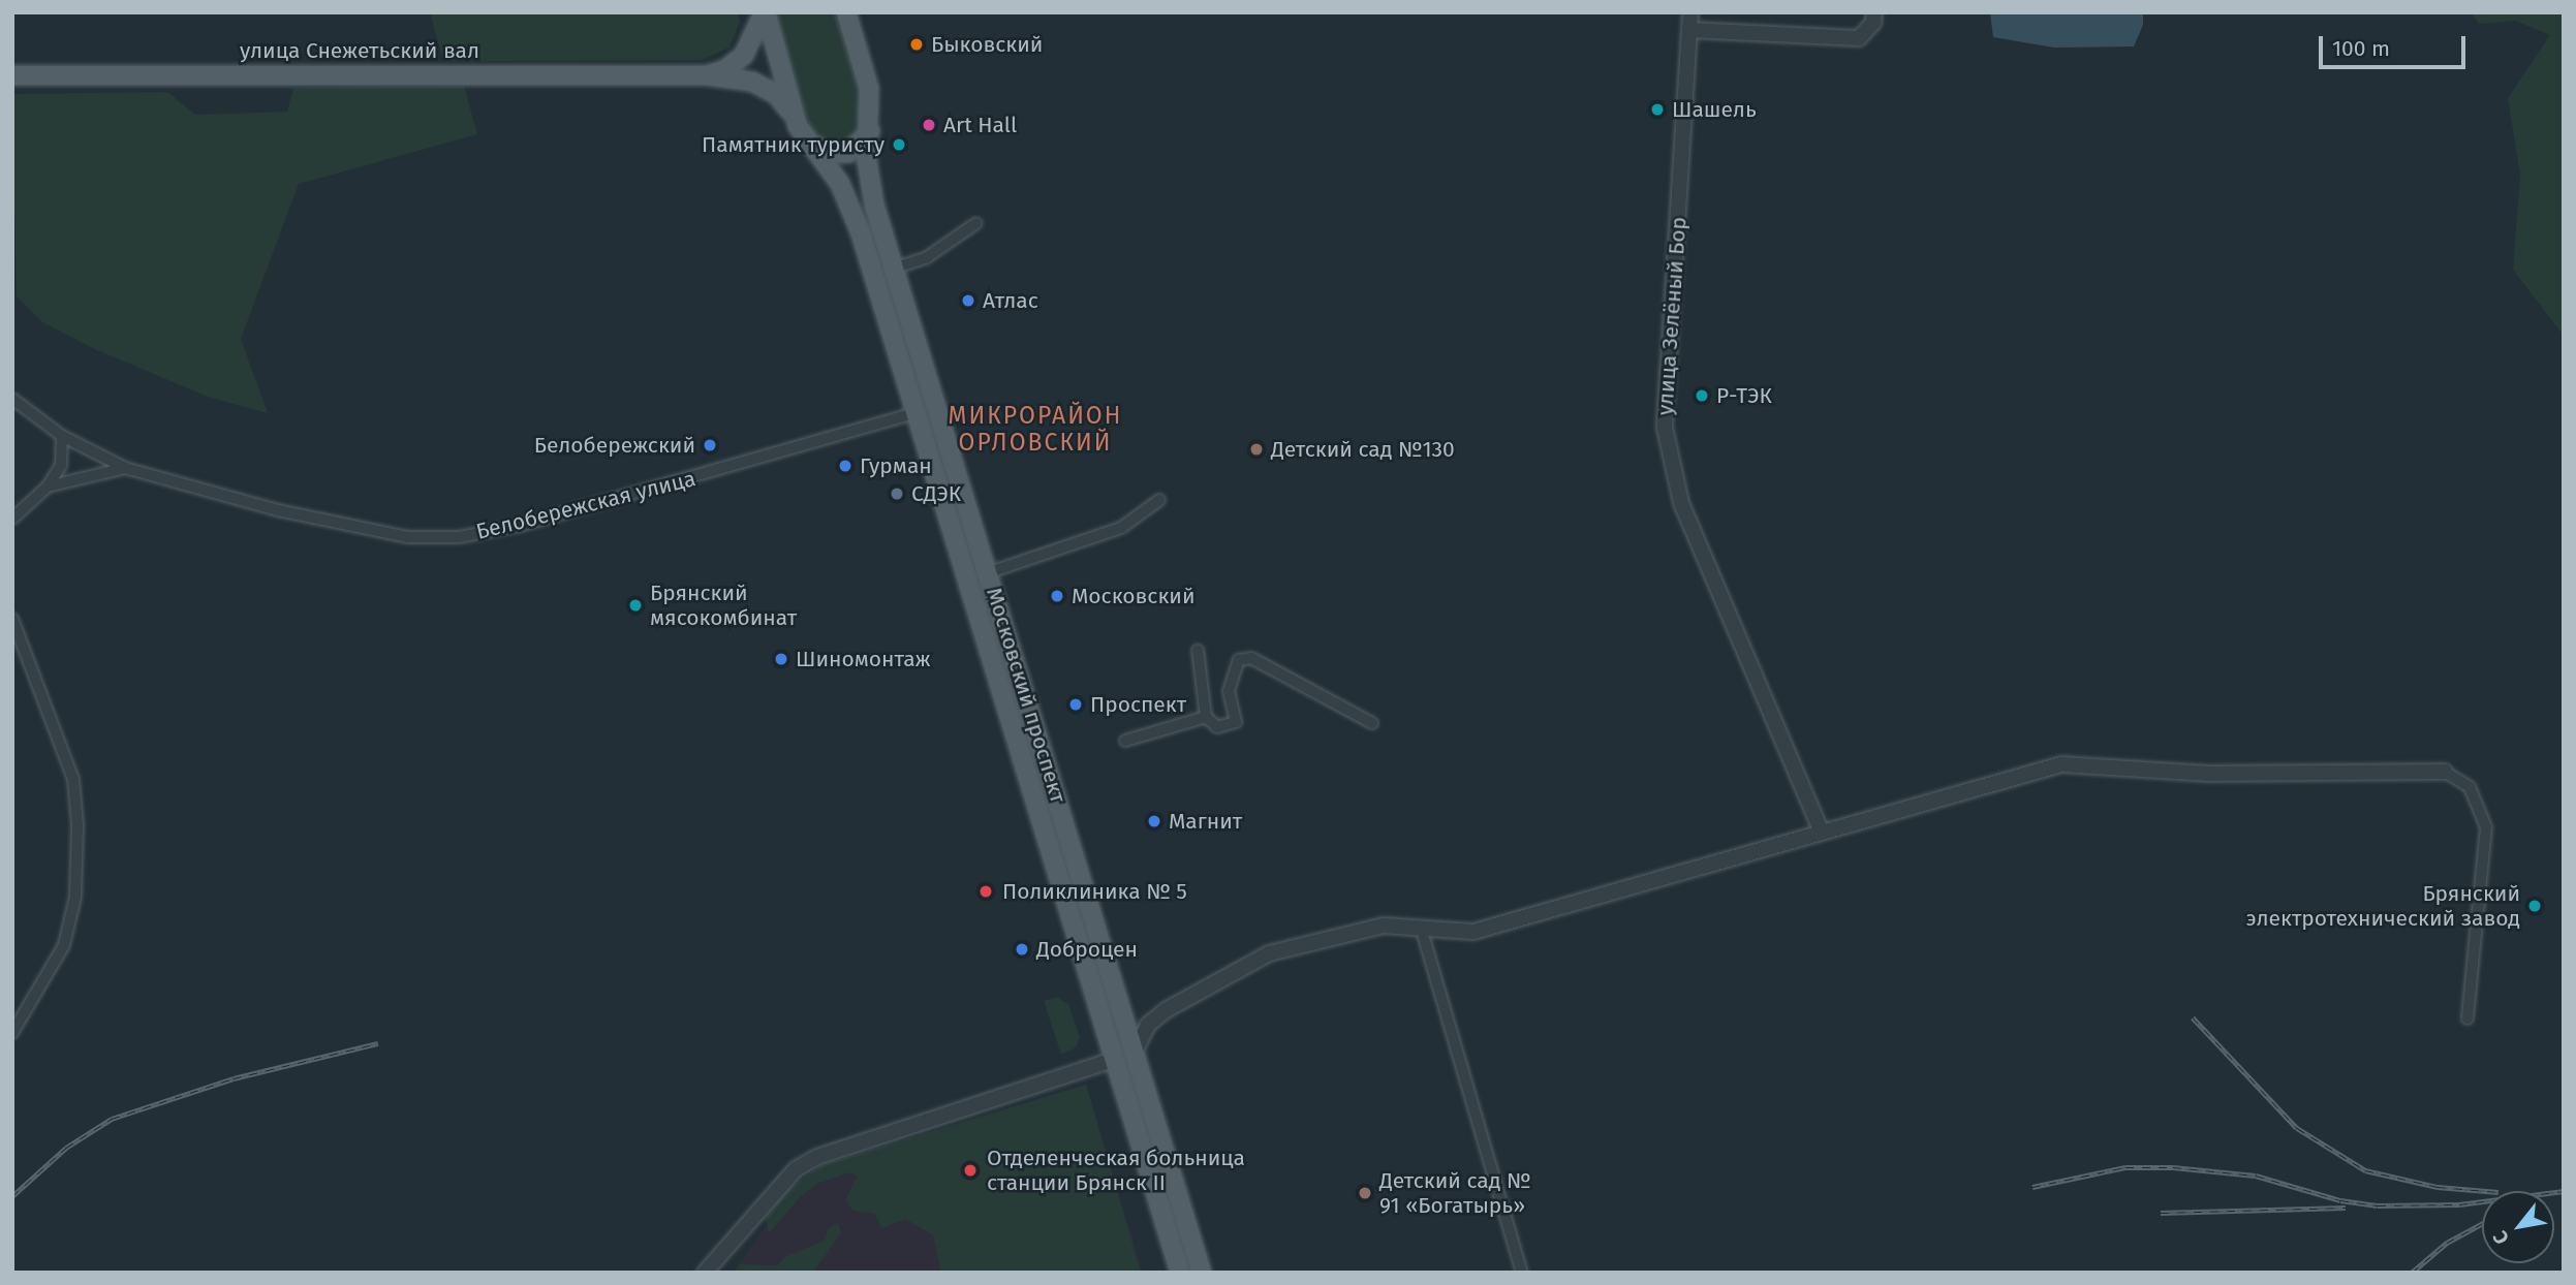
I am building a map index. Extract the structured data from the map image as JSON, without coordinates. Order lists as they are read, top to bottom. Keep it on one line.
{"streets":{"main road":["улица Снежетьский вал","Московский проспект"],"street":["улица Зелёный Бор","Белобережская улица"]},"crossings":[["улица Снежетьский вал","Московский проспект"],["Белобережская улица","Московский проспект"]],"districts":["МИКРОРАЙОН ОРЛОВСКИЙ"],"places":["Быковский","Шашель","Art Hall","Памятник туристу","Атлас","Р-ТЭК","Белобережский","Детский сад №130","Гурман","СДЭК","Московский","Брянский мясокомбинат","Шиномонтаж","Проспект","Магнит","Поликлиника № 5","Брянский электротехнический завод","Доброцен","Отделенческая больница станции Брянск II","Детский сад № 91 «Богатырь»"],"scale_bar":"100 m","north":"bottom left"}
